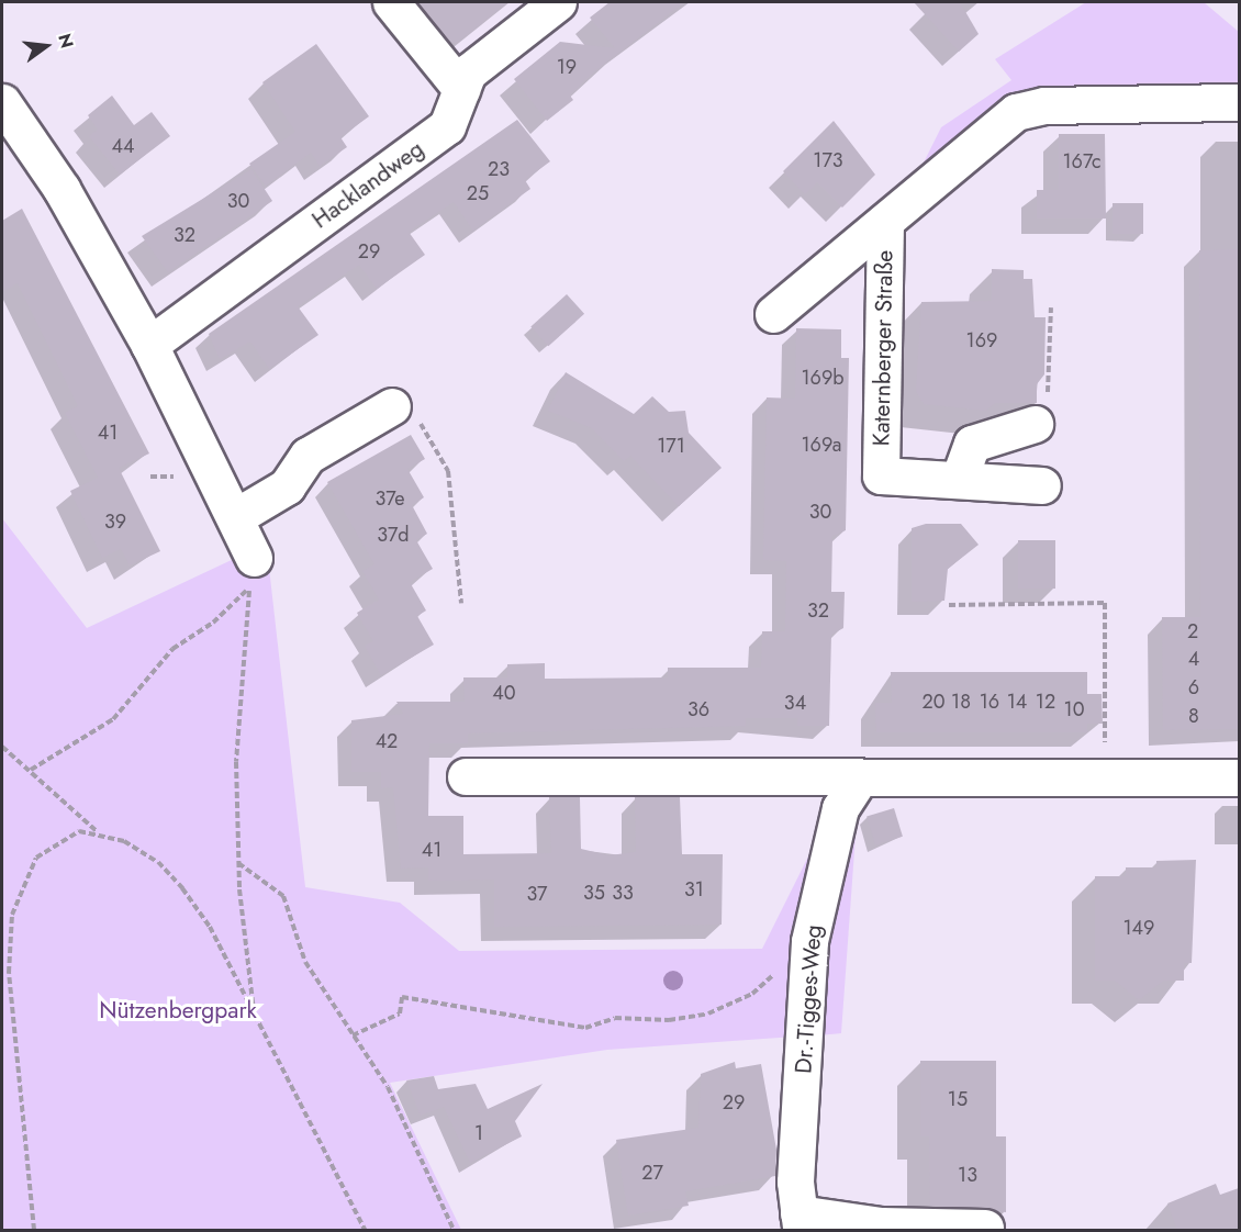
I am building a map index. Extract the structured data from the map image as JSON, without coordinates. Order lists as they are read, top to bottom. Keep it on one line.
{"streets":{"street":["Hacklandweg","Katernberger Straße","Dr.-Tigges-Weg"]},"parks":["Nützenbergpark"],"house_numbers":["19","44","173","167c","23","25","30","32","29","169","169b","41","169a","171","37e","30","39","37d","32","2","4","6","40","20","18","16","14","12","34","36","10","8","42","41","31","35","33","37","149","15","29","1","27","13"],"north":"right"}
